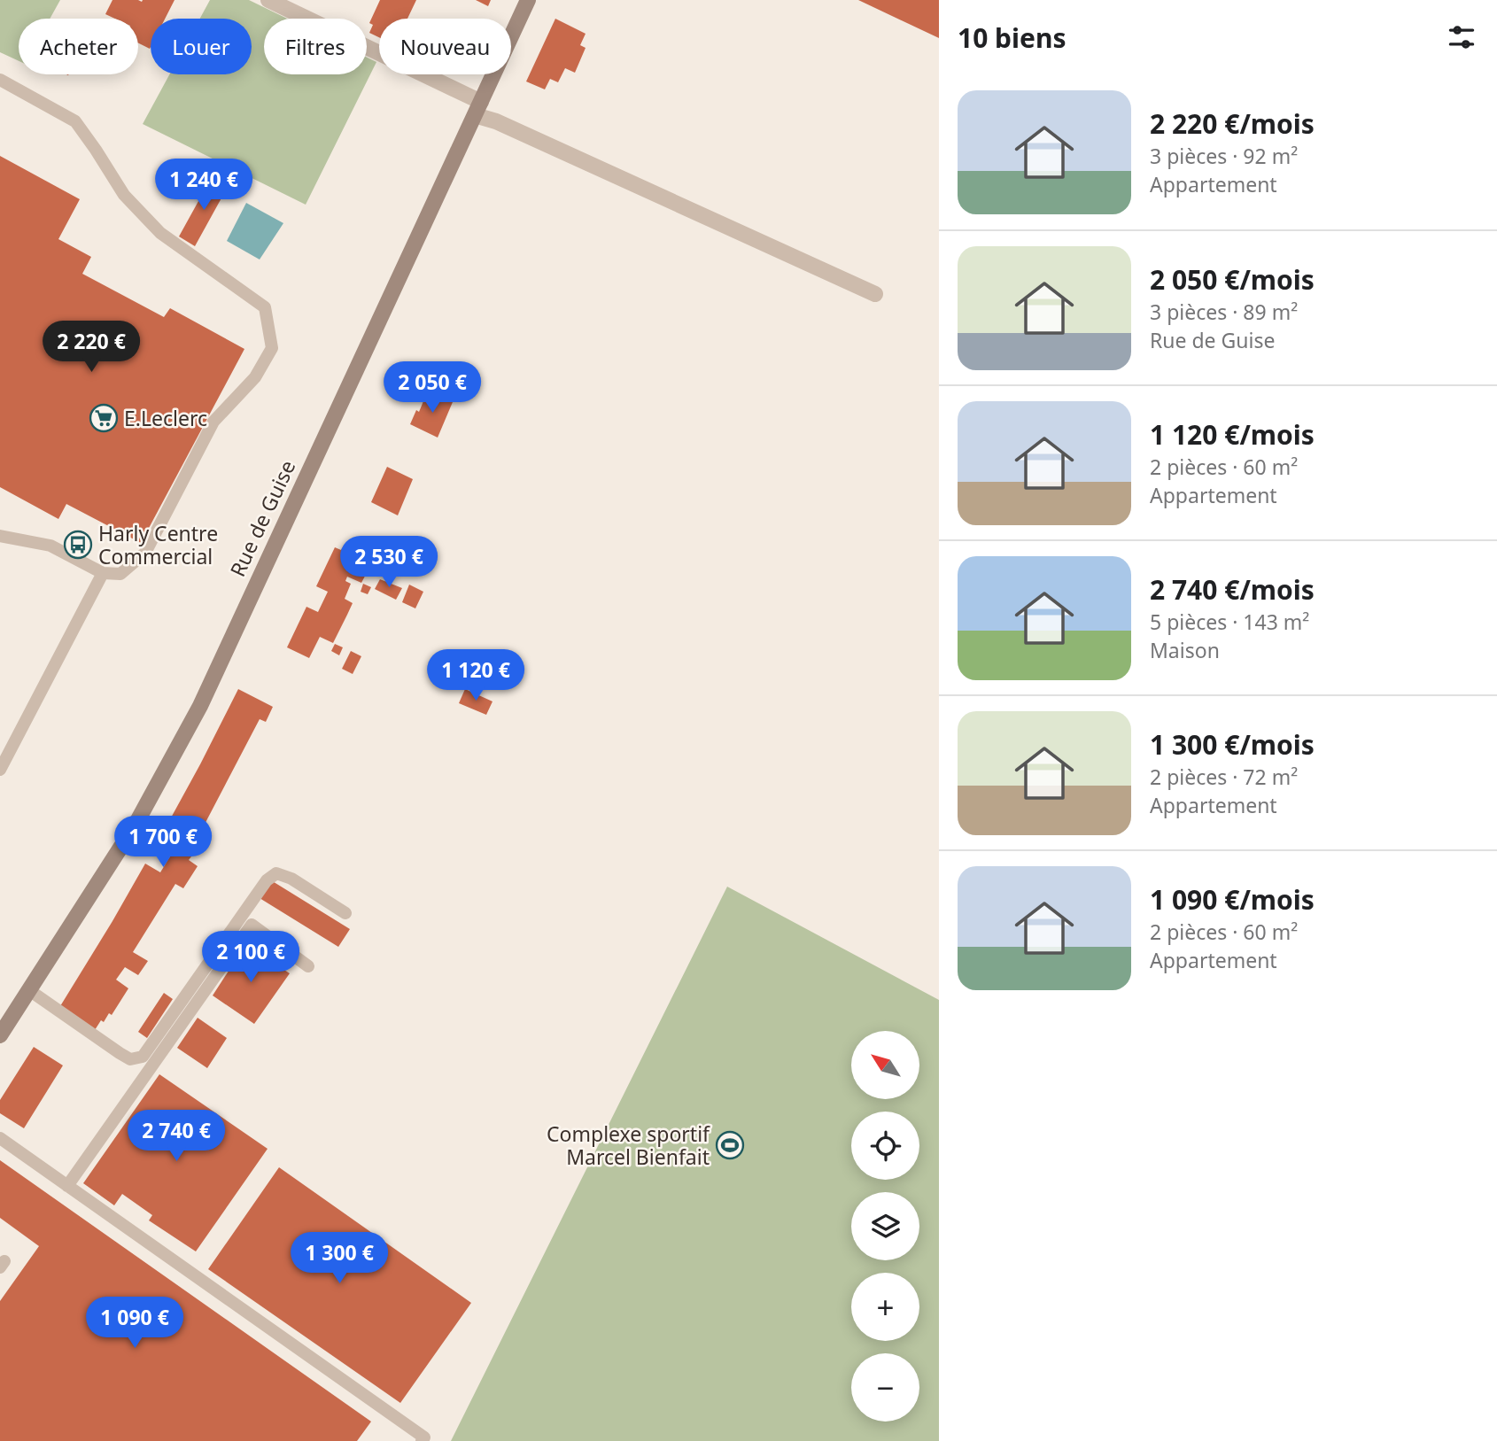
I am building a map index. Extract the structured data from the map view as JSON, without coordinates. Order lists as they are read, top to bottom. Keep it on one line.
{"streets":{"main road":["Rue de Guise"]},"places":{"supermarket":["E.Leclerc"],"bus stop":["Harly Centre Commercial"],"sports":["Complexe sportif Marcel Bienfait"]},"north":"top left","page":{"heading":"10 biens","chip":["Acheter","Louer","Filtres","Nouveau"],"list":[{"name":"2 220 €/mois","note":"3 pièces · 92 m² · Appartement"},{"name":"2 050 €/mois","note":"3 pièces · 89 m² · Rue de Guise"},{"name":"1 120 €/mois","note":"2 pièces · 60 m² · Appartement"},{"name":"2 740 €/mois","note":"5 pièces · 143 m² · Maison"},{"name":"1 300 €/mois","note":"2 pièces · 72 m² · Appartement"},{"name":"1 090 €/mois","note":"2 pièces · 60 m² · Appartement"}],"price":["1 240 €","2 220 €","2 050 €","2 530 €","1 120 €","1 700 €","2 100 €","2 740 €","1 300 €","1 090 €"],"map_buttons":["+","−"]}}
